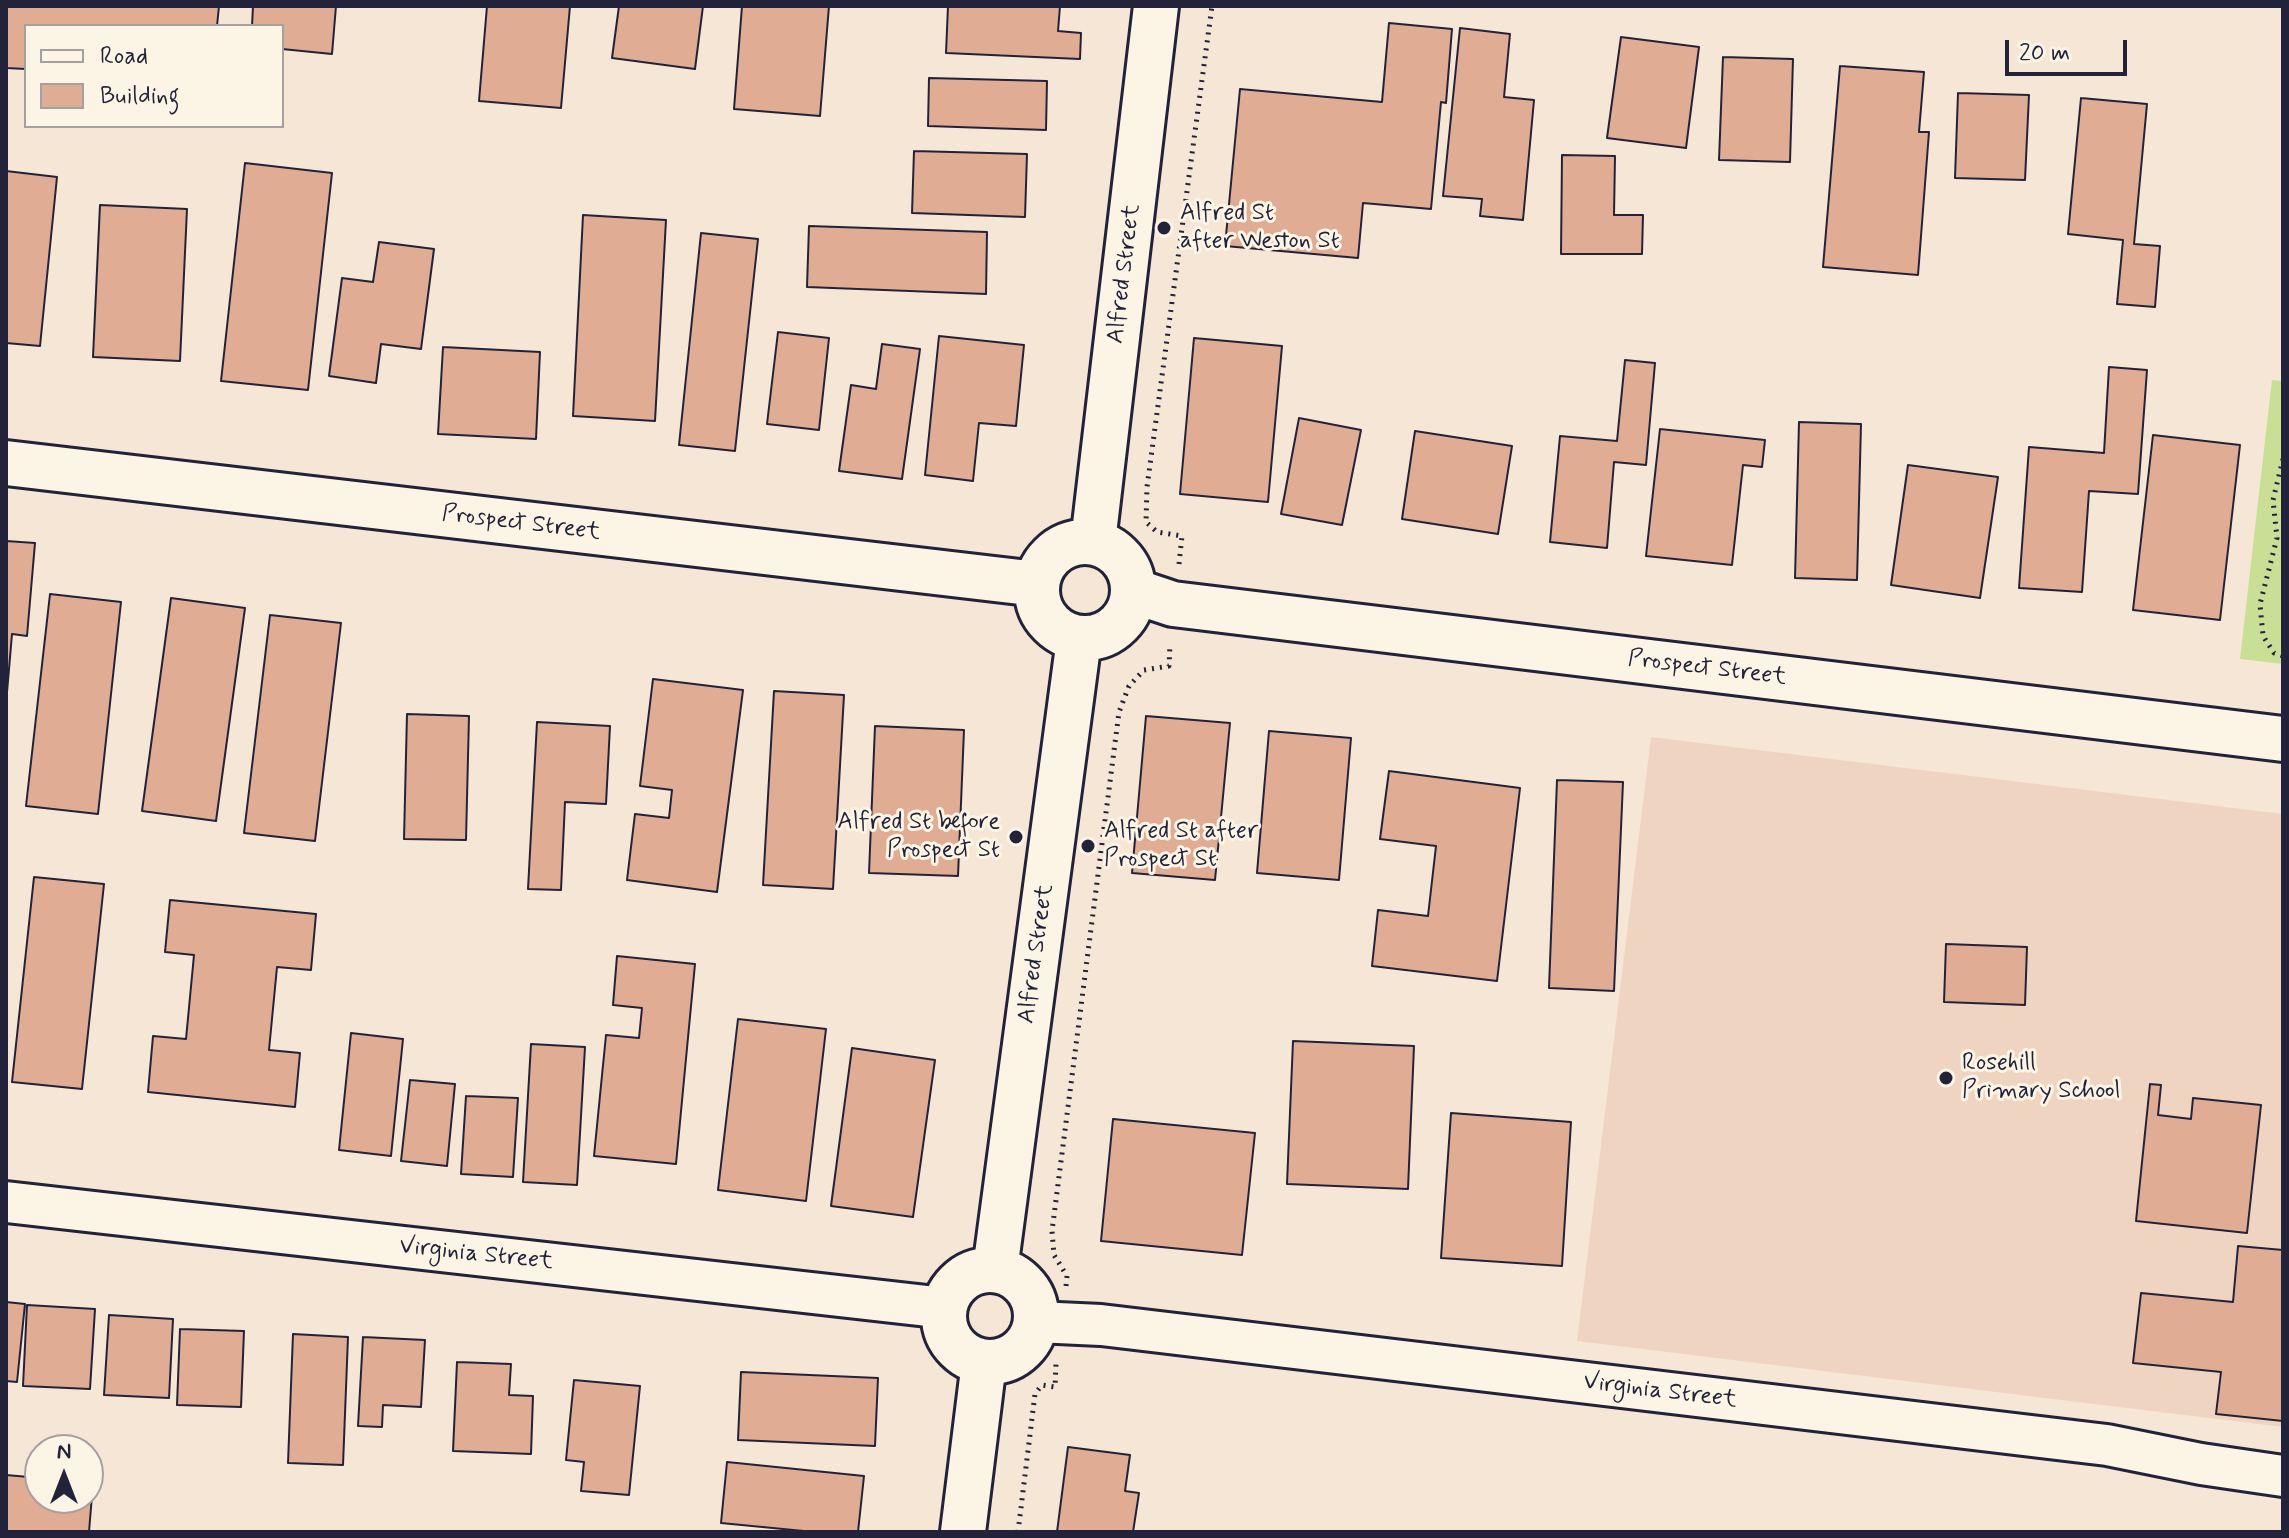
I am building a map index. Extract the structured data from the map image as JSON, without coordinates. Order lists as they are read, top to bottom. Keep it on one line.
{"streets":{"street":["Alfred Street","Prospect Street","Virginia Street"]},"crossings":[["Alfred Street","Prospect Street"],["Alfred Street","Virginia Street"]],"places":["Alfred St after Weston St","Alfred St before Prospect St","Alfred St after Prospect St","Rosehill Primary School"],"legend":["Road","Building"],"scale_bar":"20 m","north":"top"}
